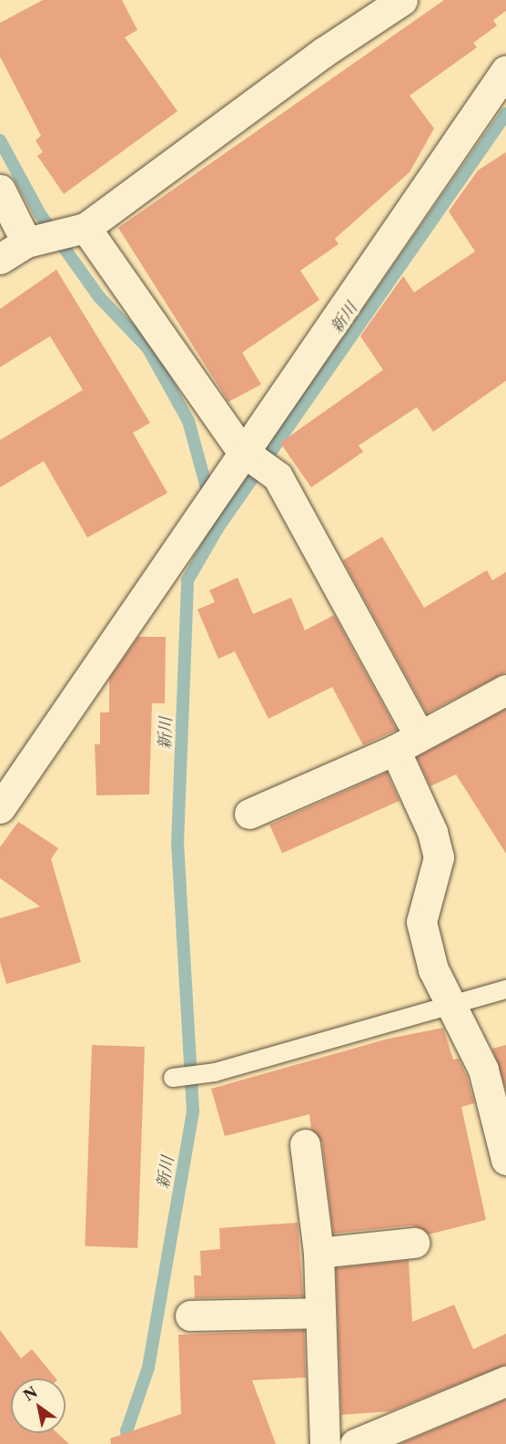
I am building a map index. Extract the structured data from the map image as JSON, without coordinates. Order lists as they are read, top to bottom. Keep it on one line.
{"water":["新川"],"north":"top left"}
